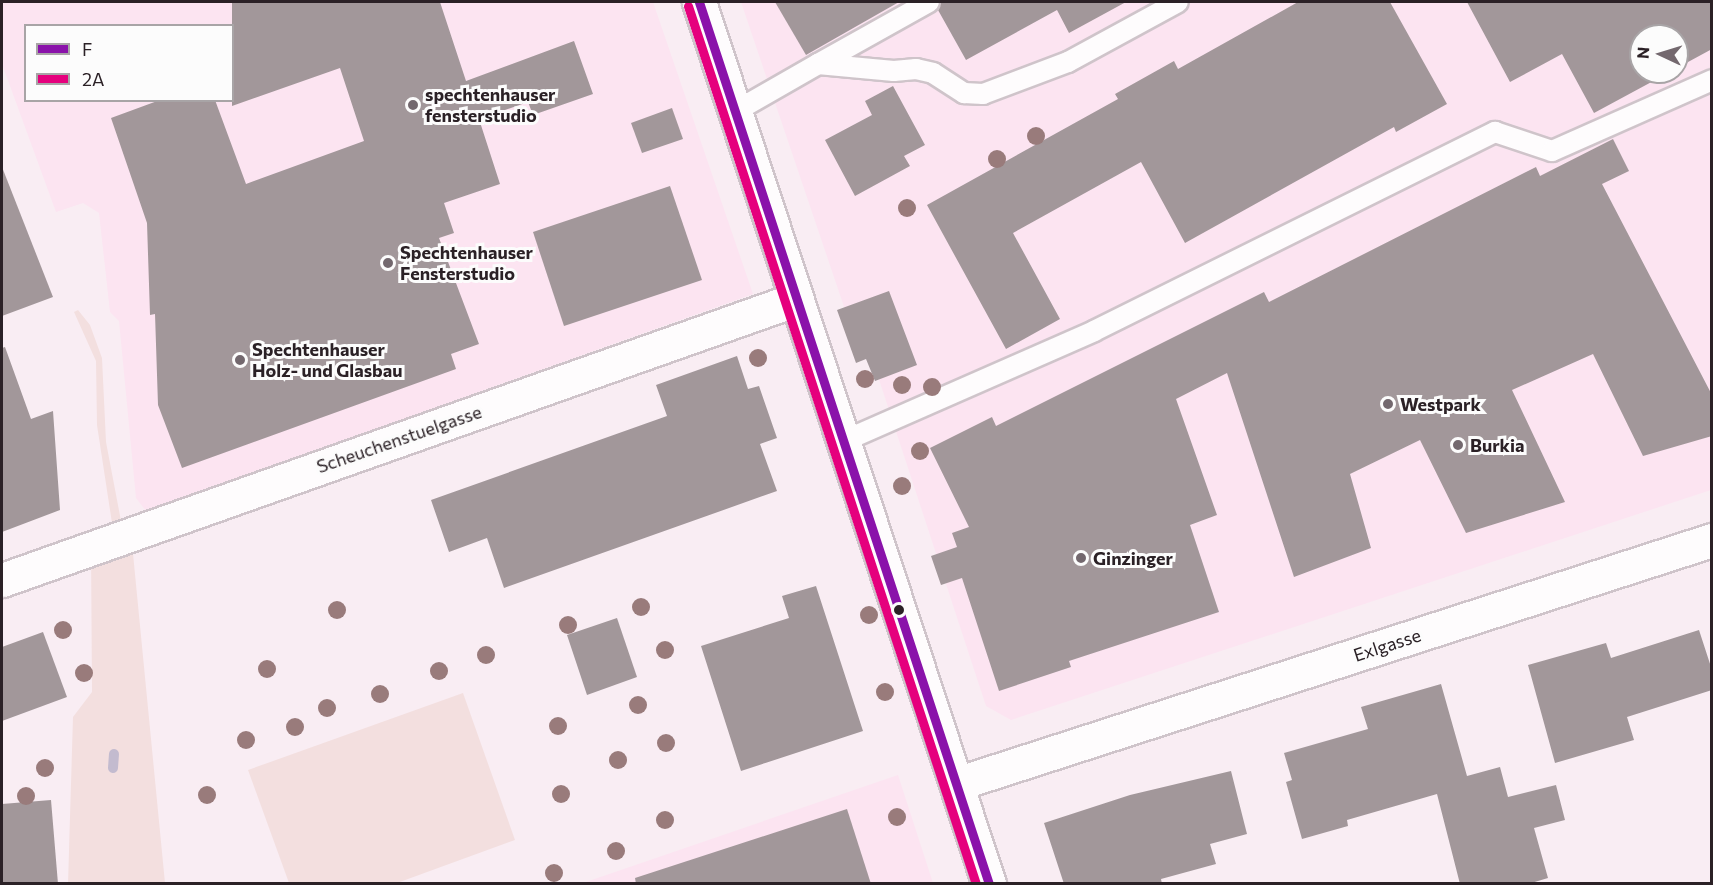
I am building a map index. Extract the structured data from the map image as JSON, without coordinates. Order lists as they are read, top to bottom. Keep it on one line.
{"streets":{"street":["Scheuchenstuelgasse","Exlgasse"]},"places":["spechtenhauser fensterstudio","Spechtenhauser Fensterstudio","Spechtenhauser Holz- und Glasbau","Westpark","Burkia","Ginzinger"],"lines":["transit line F","transit line 2A"],"legend":["F","2A"],"north":"left"}
